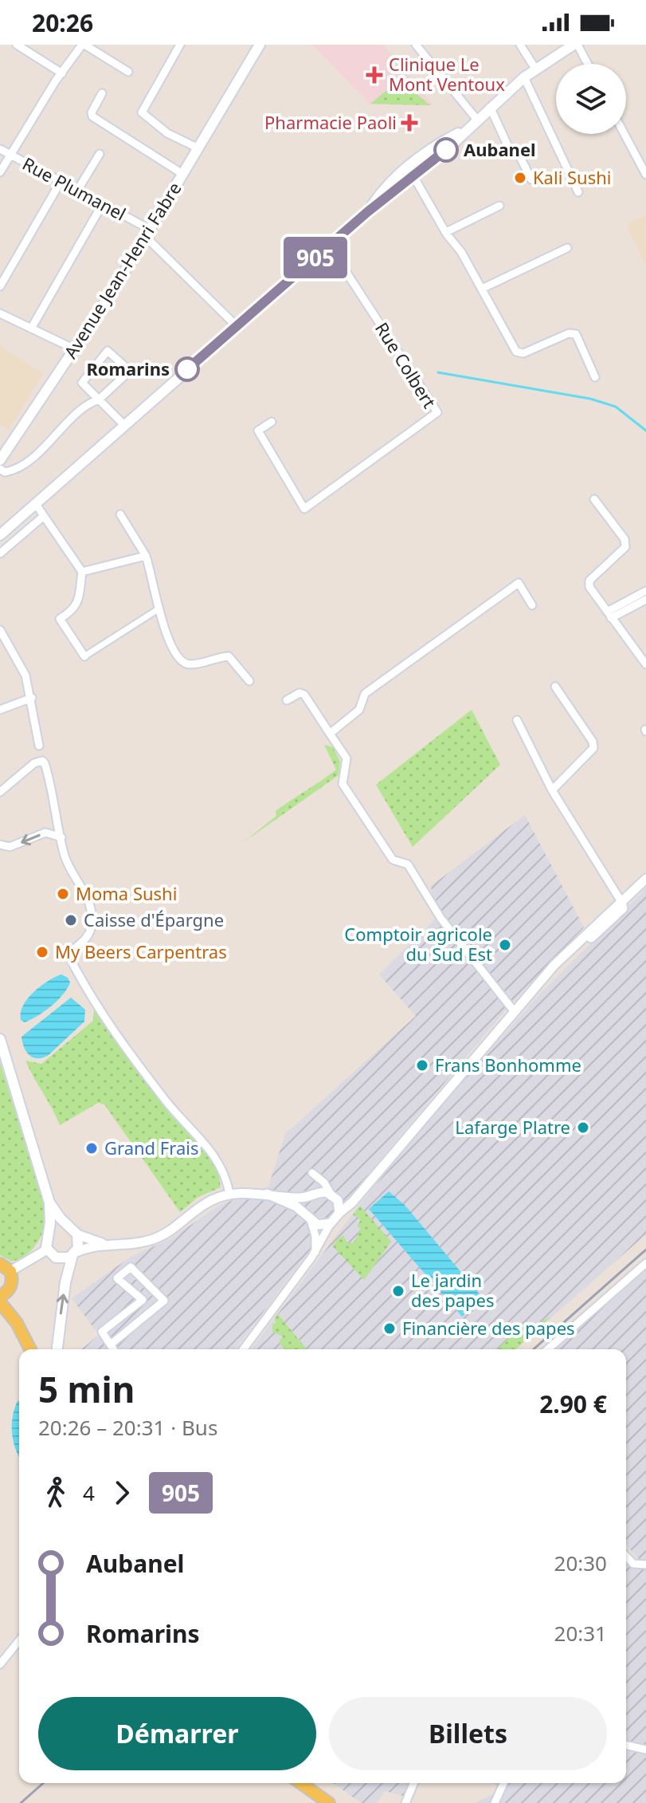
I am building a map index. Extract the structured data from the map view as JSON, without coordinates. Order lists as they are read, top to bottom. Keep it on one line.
{"streets":{"main road":["Avenue Jean-Henri Fabre"],"street":["Rue Plumanel","Rue Colbert"]},"crossings":[["Rue Plumanel","Avenue Jean-Henri Fabre"]],"places":{"health":["Clinique Le Mont Ventoux","Pharmacie Paoli"],"other":["Aubanel","Kali Sushi","Romarins","Moma Sushi","Caisse d'Épargne","Comptoir agricole du Sud Est","My Beers Carpentras","Frans Bonhomme","Lafarge Platre","Grand Frais","Le jardin des papes","Financière des papes"]},"lines":["bus line 905"],"page":{"status":"20:26","on_map":"905","heading":["5 min","20:26 – 20:31 · Bus","2.90 €"],"legs":["4","905"],"list":[{"name":"Aubanel","value":"20:30"},{"name":"Romarins","value":"20:31"}],"buttons":["Démarrer","Billets"]}}
